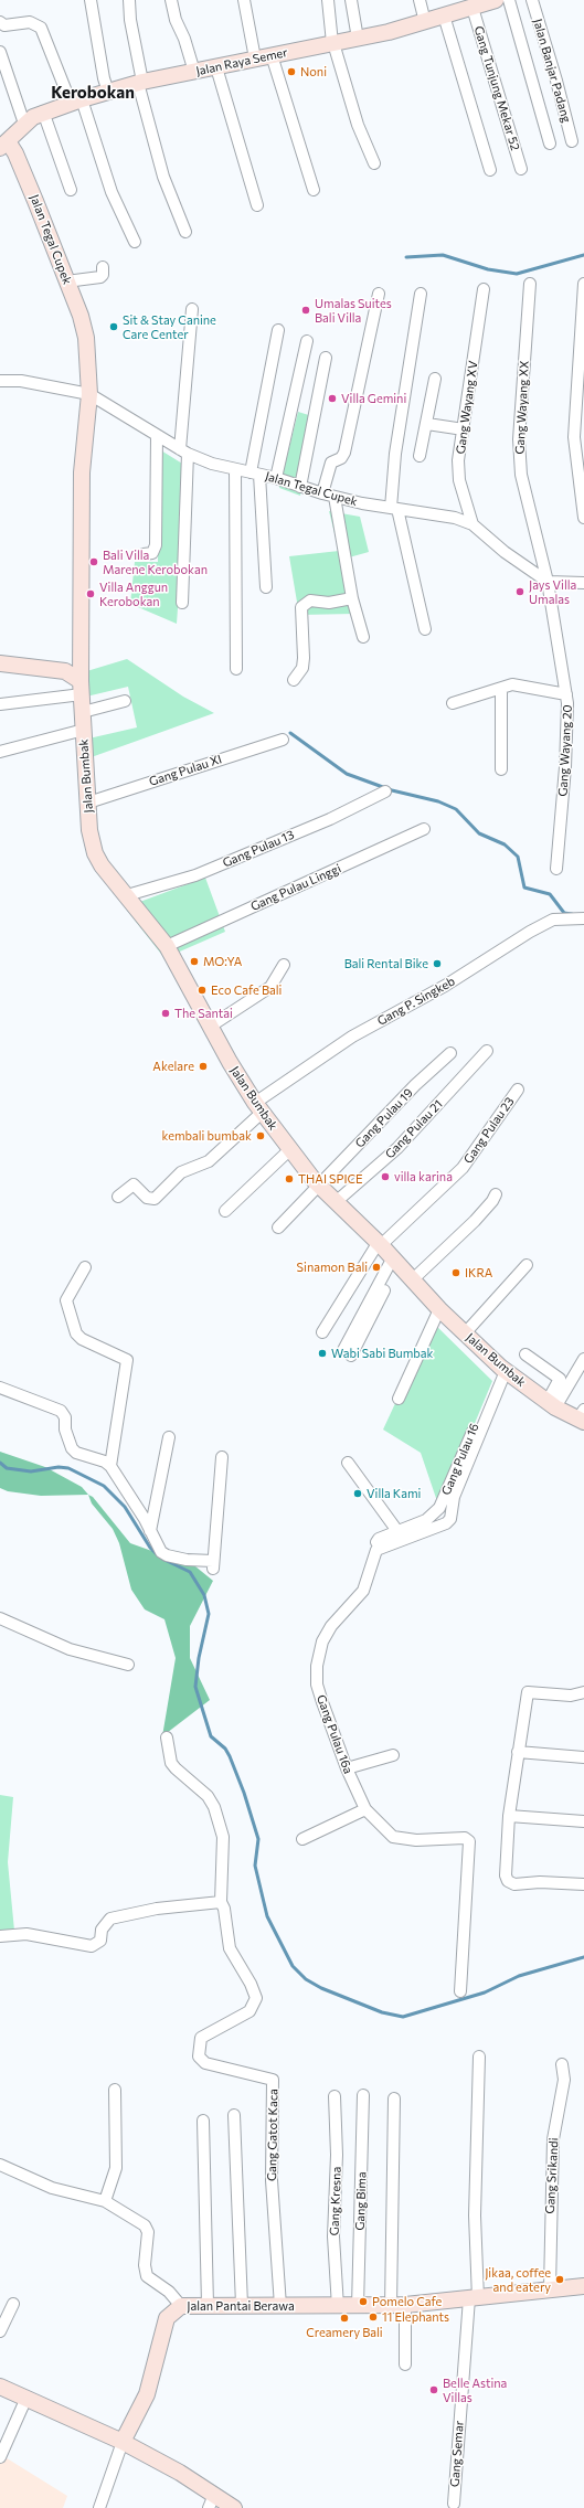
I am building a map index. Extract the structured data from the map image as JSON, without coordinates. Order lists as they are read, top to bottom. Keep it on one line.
{"streets":{"street":["Jalan Raya Semer","Jalan Banjar Padang","Gang Tunjung Mekar 52","Jalan Tegal Cupek","Gang Wayang XV","Gang Wayang XX","Gang Wayang 20","Gang Pulau XI","Jalan Bumbak","Gang Pulau 13","Gang Pulau Linggi","Gang P. Singkeb","Gang Pulau 19","Gang Pulau 21","Gang Pulau 23","Gang Pulau 16","Gang Pulau 16a","Gang Gatot Kaca","Gang Srikandi","Gang Kresna","Gang Bima","Jalan Pantai Berawa","Gang Semar"]},"crossings":[["Jalan Raya Semer","Gang Tunjung Mekar 52"],["Jalan Raya Semer","Jalan Tegal Cupek"],["Jalan Tegal Cupek","Gang Wayang XV"],["Jalan Tegal Cupek","Gang Wayang XX"],["Jalan Tegal Cupek","Gang Wayang 20"],["Jalan Tegal Cupek","Jalan Bumbak"],["Gang Wayang XX","Gang Wayang 20"],["Gang Pulau XI","Jalan Bumbak"],["Jalan Bumbak","Gang Pulau 13"],["Jalan Bumbak","Gang Pulau Linggi"],["Jalan Bumbak","Gang P. Singkeb"],["Jalan Bumbak","Gang Pulau 19"],["Jalan Bumbak","Gang Pulau 21"],["Jalan Bumbak","Gang Pulau 23"],["Jalan Bumbak","Gang Pulau 16"],["Jalan Bumbak","Gang Pulau 16a"],["Gang Pulau 16","Gang Pulau 16a"],["Gang Gatot Kaca","Jalan Pantai Berawa"],["Gang Srikandi","Jalan Pantai Berawa"],["Gang Kresna","Jalan Pantai Berawa"],["Gang Bima","Jalan Pantai Berawa"],["Jalan Pantai Berawa","Gang Semar"]],"districts":["Kerobokan"],"places":["Noni","Umalas Suites Bali Villa","Sit & Stay Canine Care Center","Villa Gemini","Bali Villa Marene Kerobokan","Jays Villa Umalas","Villa Anggun Kerobokan","MO:YA","Bali Rental Bike","Eco Cafe Bali","The Santai","Akelare","kembali bumbak","villa karina","THAI SPICE","Sinamon Bali","IKRA","Wabi Sabi Bumbak","Villa Kami","Jikaa, coffee and eatery","Pomelo Cafe","11 Elephants","Creamery Bali","Belle Astina Villas"]}
